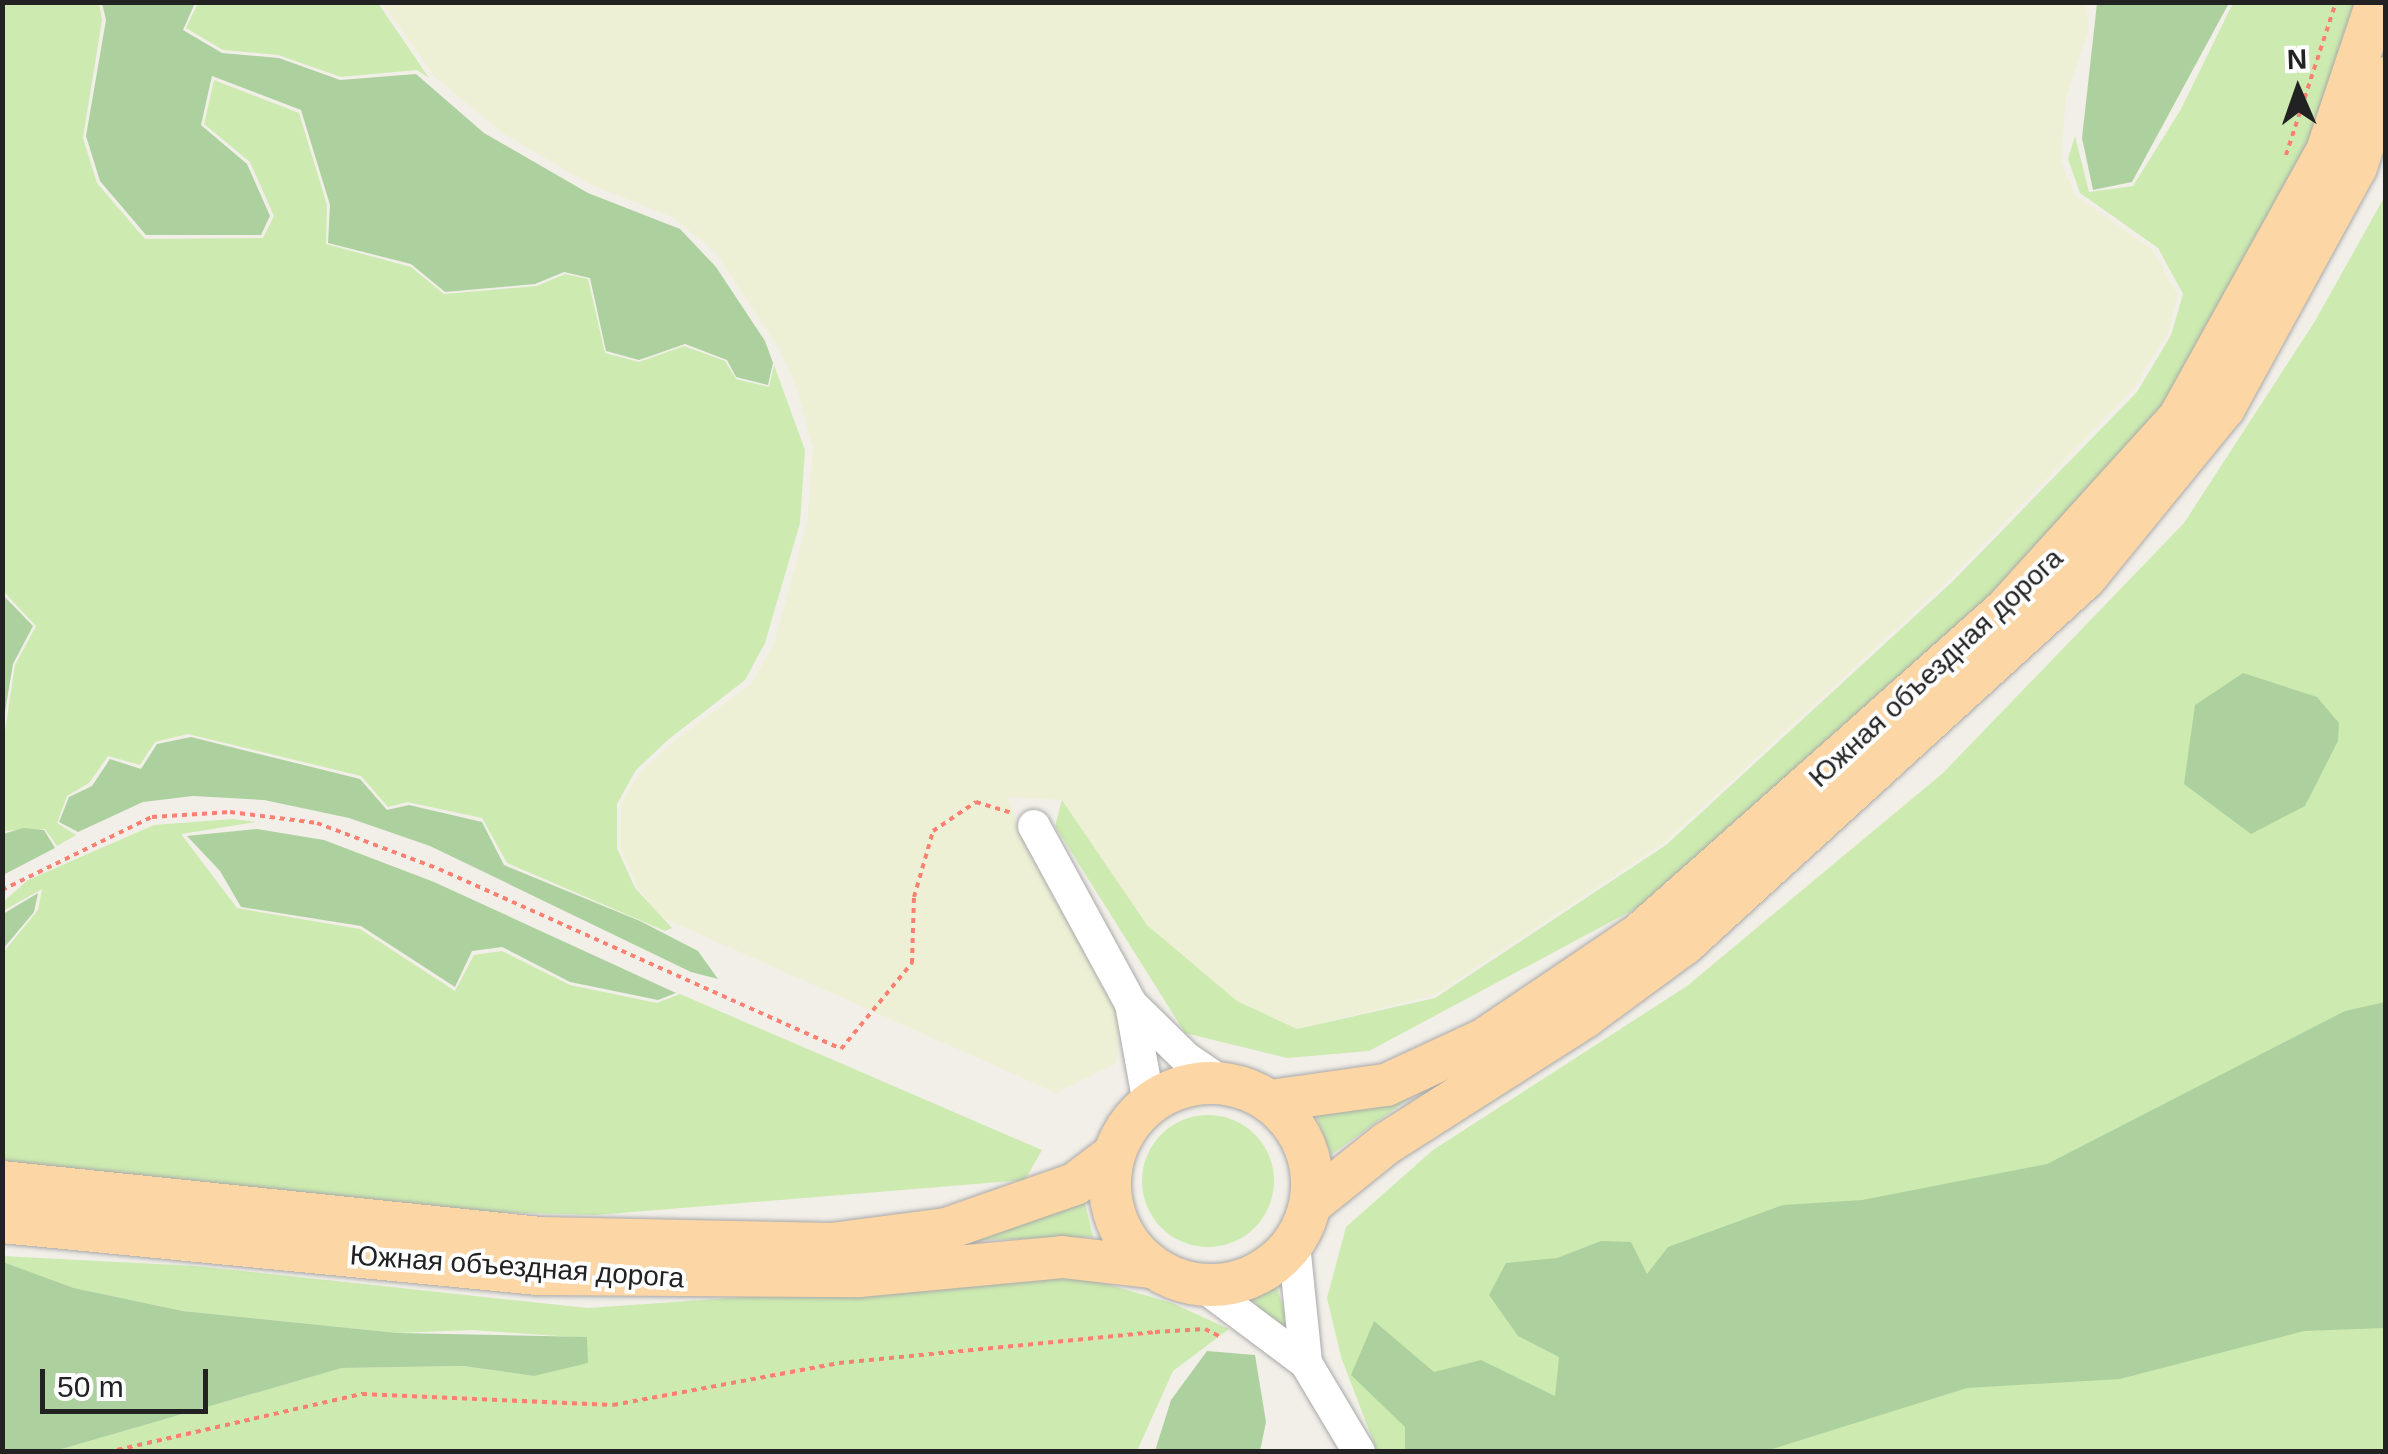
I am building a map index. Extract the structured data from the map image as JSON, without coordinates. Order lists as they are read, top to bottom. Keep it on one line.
{"streets":{"main road":["Южная объездная дорога"]},"scale_bar":"50 m","north":"top"}
